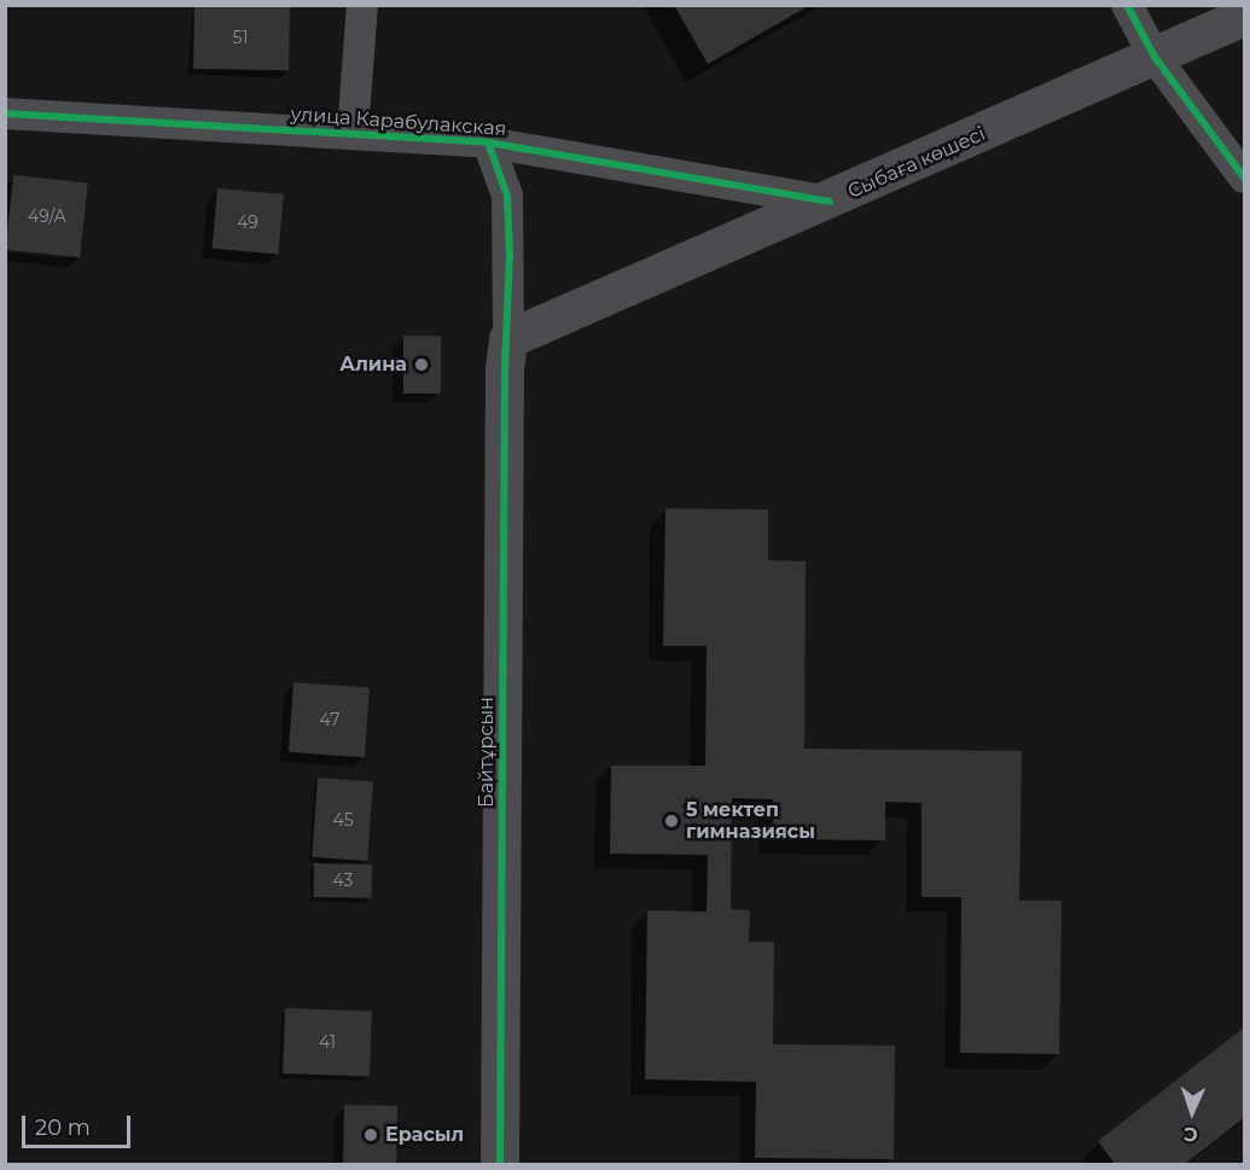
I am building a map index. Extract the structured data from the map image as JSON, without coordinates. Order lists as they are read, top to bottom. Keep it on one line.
{"streets":{"street":["улица Карабулакская","Сыбаға көшесі","Байтұрсын"]},"crossings":[["улица Карабулакская","Сыбаға көшесі"],["Сыбаға көшесі","Байтұрсын"]],"places":["Алина","5 мектеп гимназиясы","Ерасыл"],"house_numbers":["51","49/А","49","47","45","43","41"],"scale_bar":"20 m","north":"bottom"}
